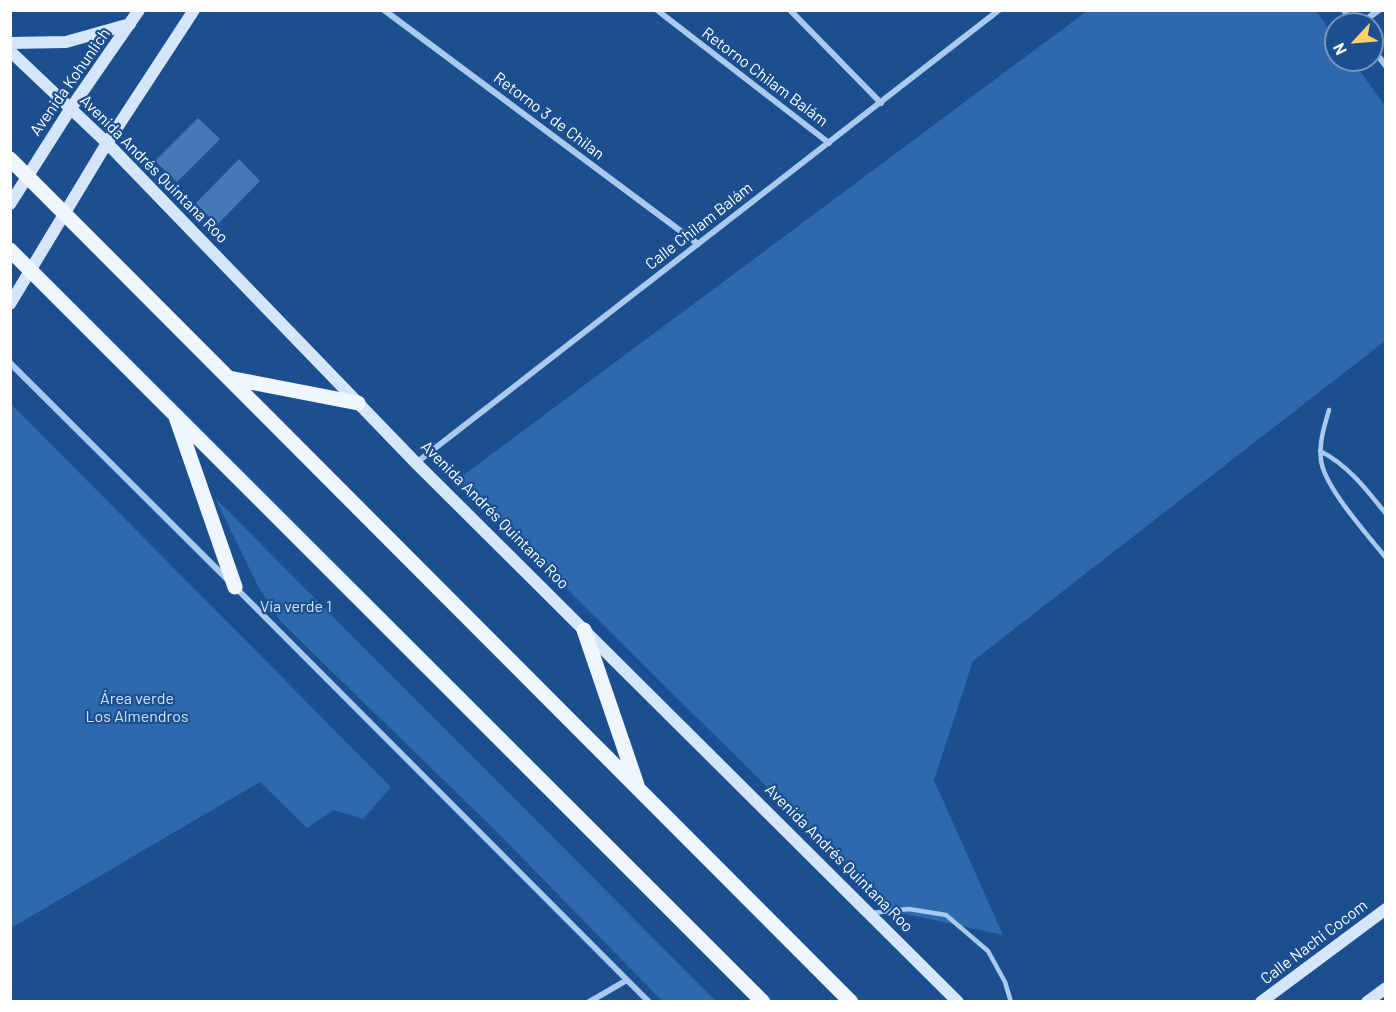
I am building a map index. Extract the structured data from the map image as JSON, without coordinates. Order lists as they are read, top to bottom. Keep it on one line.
{"streets":{"street":["Retorno Chilam Balám","Avenida Kohunlich","Retorno 3 de Chilan","Avenida Andrés Quintana Roo","Calle Chilam Balám","Calle Nachi Cocom"]},"crossings":[["Retorno Chilam Balám","Calle Chilam Balám"],["Avenida Kohunlich","Avenida Andrés Quintana Roo"],["Retorno 3 de Chilan","Calle Chilam Balám"],["Avenida Andrés Quintana Roo","Calle Chilam Balám"]],"parks":["Vía verde 1","Área verde Los Almendros"],"north":"bottom left"}
